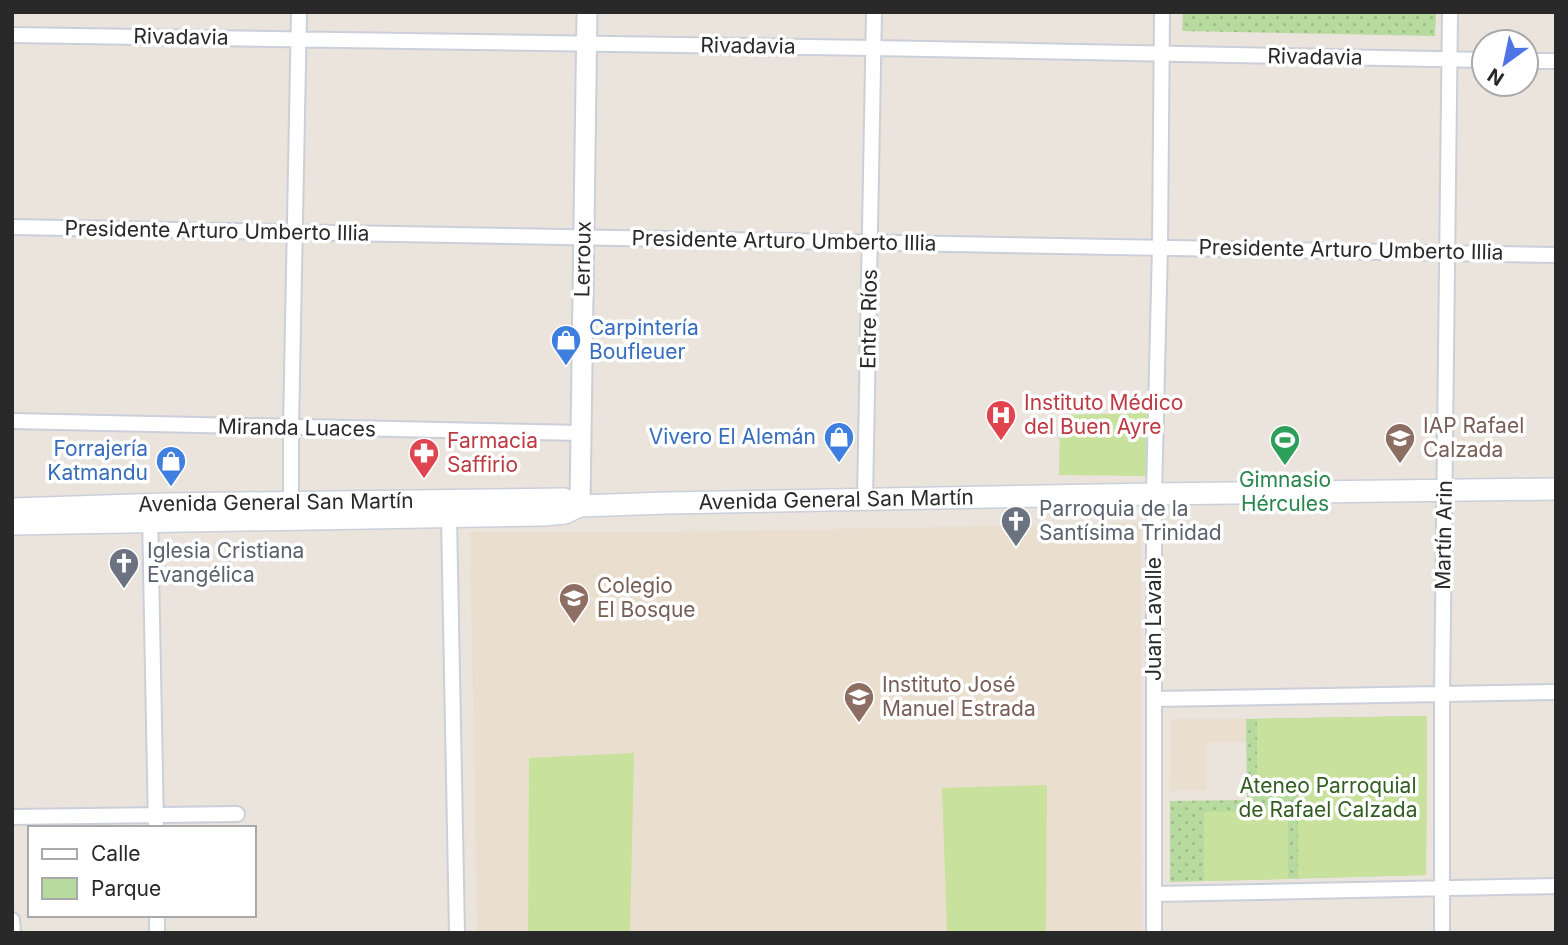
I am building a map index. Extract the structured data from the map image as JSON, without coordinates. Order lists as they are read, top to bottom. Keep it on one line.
{"streets":{"main road":["Avenida General San Martín"],"street":["Rivadavia","Presidente Arturo Umberto Illia","Lerroux","Entre Ríos","Miranda Luaces","Martín Arin","Juan Lavalle"]},"crossings":[["Rivadavia","Lerroux"],["Rivadavia","Entre Ríos"],["Rivadavia","Martín Arin"],["Rivadavia","Juan Lavalle"],["Presidente Arturo Umberto Illia","Lerroux"],["Presidente Arturo Umberto Illia","Entre Ríos"],["Presidente Arturo Umberto Illia","Martín Arin"],["Presidente Arturo Umberto Illia","Juan Lavalle"],["Lerroux","Miranda Luaces"],["Lerroux","Avenida General San Martín"],["Entre Ríos","Avenida General San Martín"],["Avenida General San Martín","Martín Arin"],["Avenida General San Martín","Juan Lavalle"]],"parks":["Ateneo Parroquial de Rafael Calzada"],"places":{"shop":["Carpintería Boufleuer","Vivero El Alemán","Forrajería Katmandu"],"hospital":["Instituto Médico del Buen Ayre"],"school or university":["IAP Rafael Calzada","Colegio El Bosque","Instituto José Manuel Estrada"],"sports":["Gimnasio Hércules"],"pharmacy":["Farmacia Saffirio"],"church":["Parroquia de la Santísima Trinidad","Iglesia Cristiana Evangélica"]},"legend":["Calle","Parque"],"north":"bottom left"}
